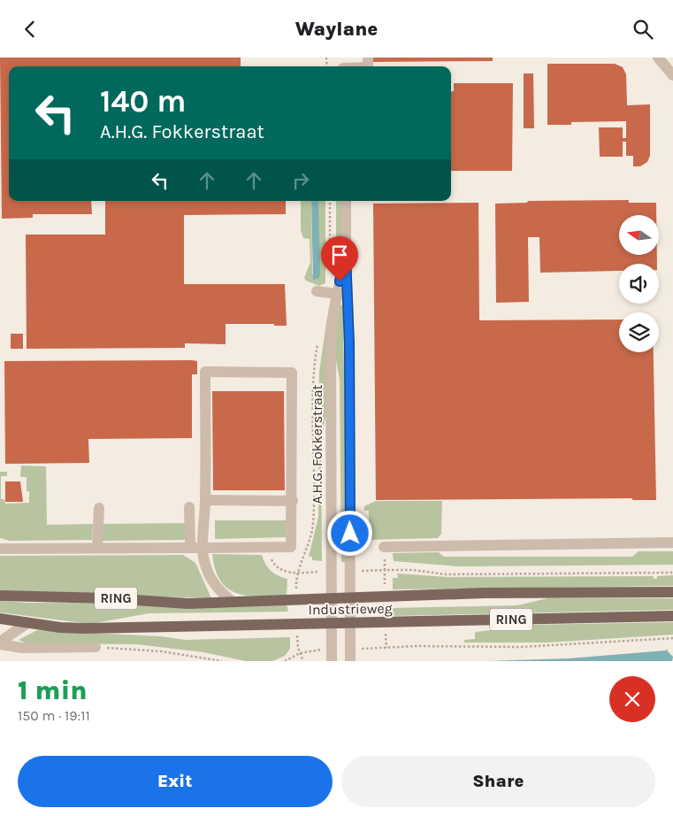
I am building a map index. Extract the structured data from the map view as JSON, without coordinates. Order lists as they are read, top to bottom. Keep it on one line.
{"streets":{"main road":["RING","Industrieweg"],"street":["A.H.G. Fokkerstraat"]},"crossings":[["A.H.G. Fokkerstraat","Industrieweg"]],"north":"left","page":{"header":"Waylane","turn":["140 m","A.H.G. Fokkerstraat"],"heading":["1 min","150 m · 19:11"],"buttons":["Exit","Share"]}}
